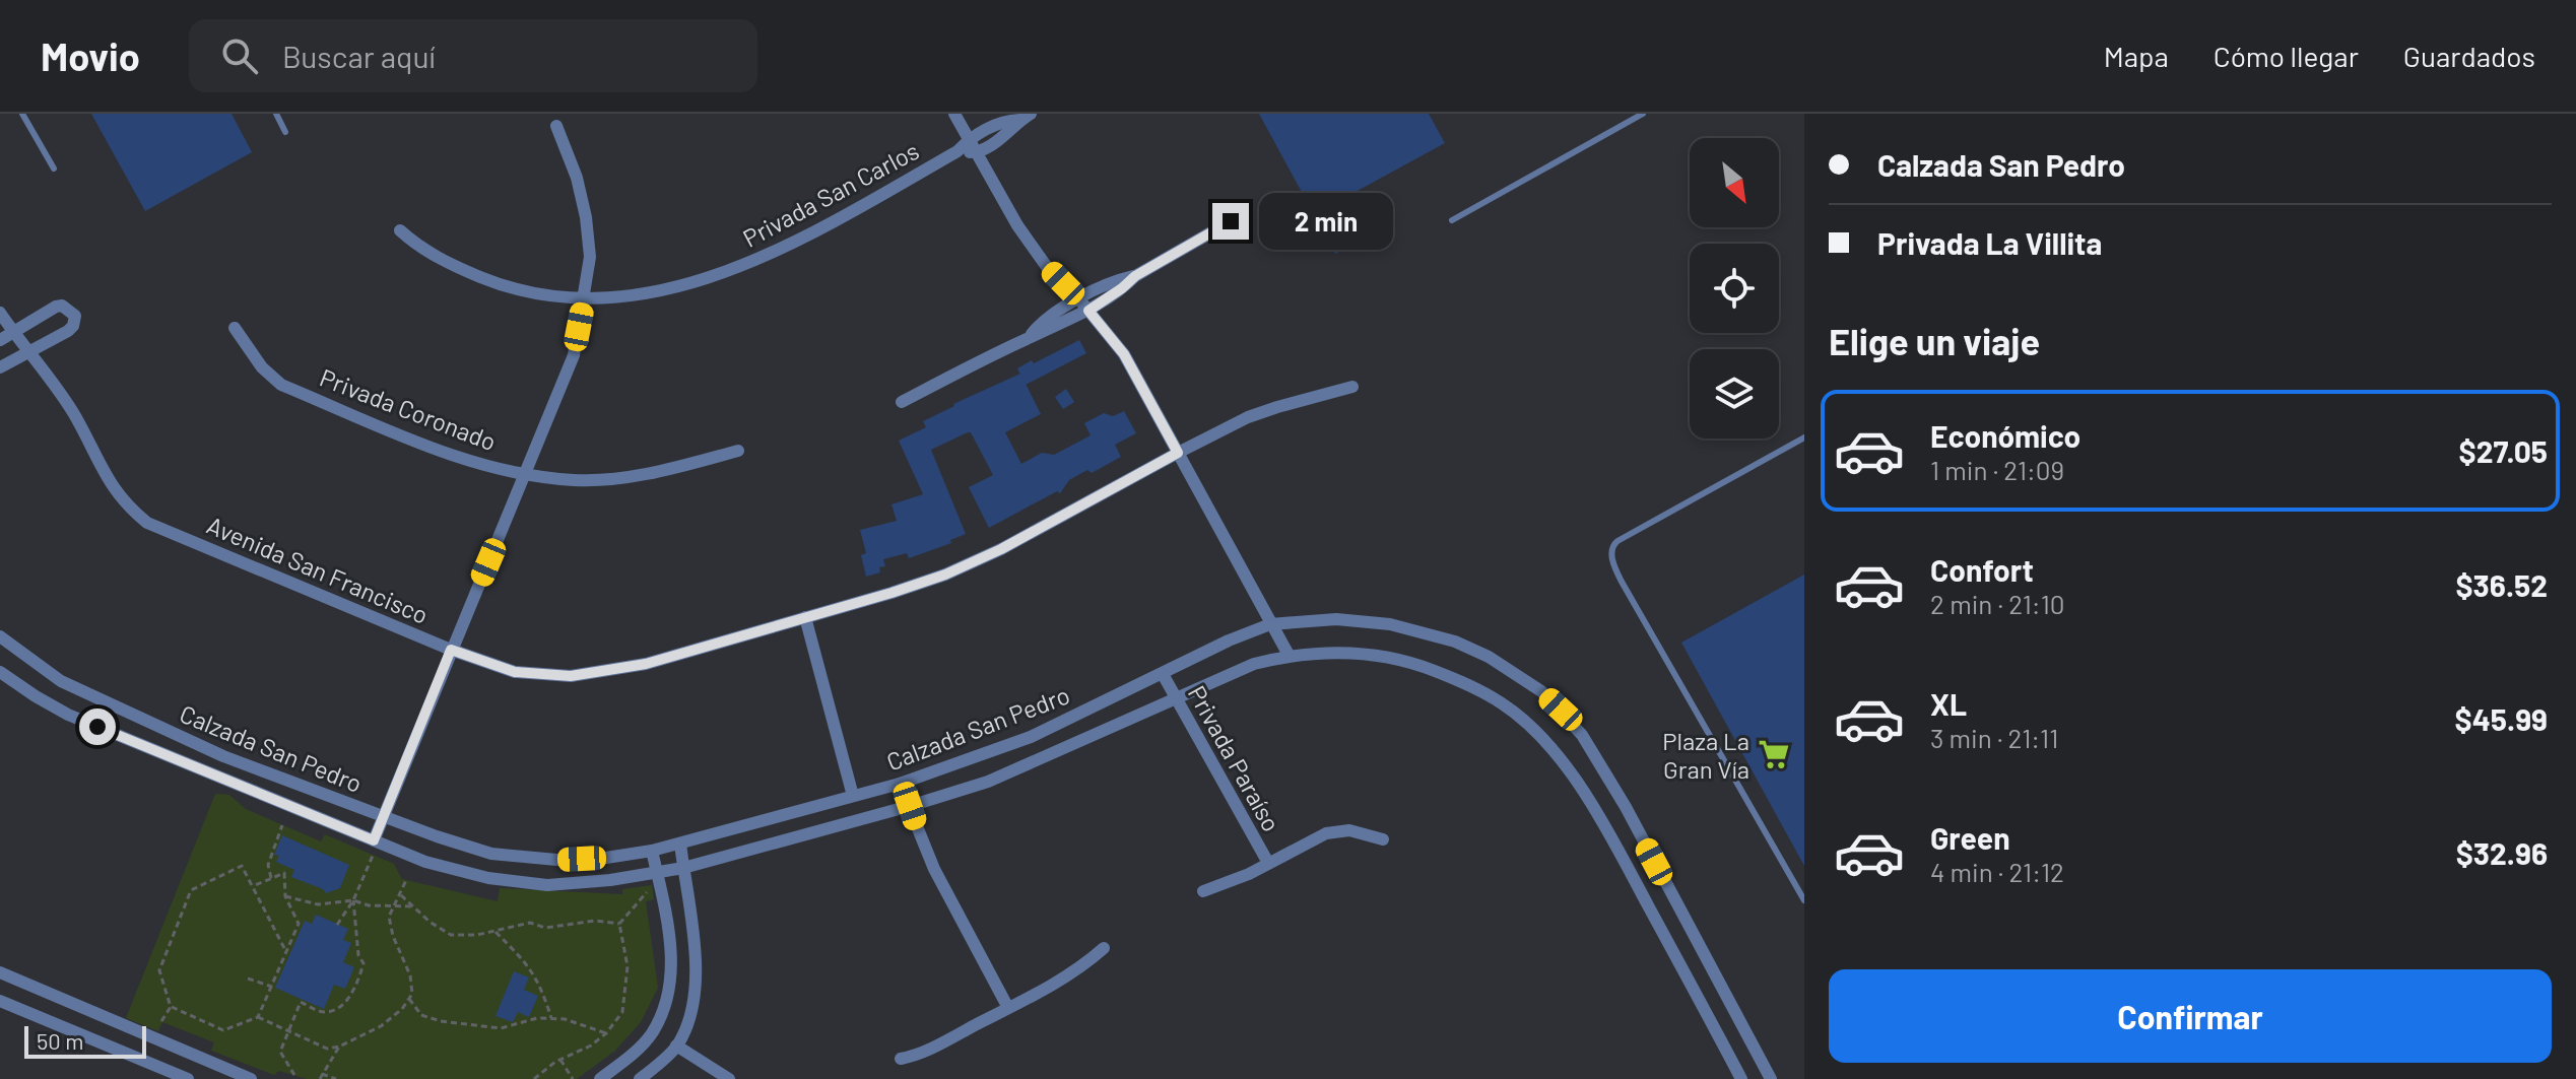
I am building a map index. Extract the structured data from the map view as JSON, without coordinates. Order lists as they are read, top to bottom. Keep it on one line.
{"streets":{"street":["Privada San Carlos","Privada Coronado","Avenida San Francisco","Calzada San Pedro","Privada Paraíso"]},"crossings":[["Calzada San Pedro","Privada Paraíso"]],"places":{"supermarket":["Plaza La Gran Vía"]},"scale_bar":"50 m","north":"bottom right","page":{"header":"Movio","search":"Buscar aquí","nav":["Mapa","Cómo llegar","Guardados"],"banner":["Calzada San Pedro","Privada La Villita"],"bubble":"2 min","heading":"Elige un viaje","list":[{"name":"Económico","note":"1 min · 21:09","value":"$27.05"},{"name":"Confort","note":"2 min · 21:10","value":"$36.52"},{"name":"XL","note":"3 min · 21:11","value":"$45.99"},{"name":"Green","note":"4 min · 21:12","value":"$32.96"}],"buttons":"Confirmar","scale":"50 m"}}
